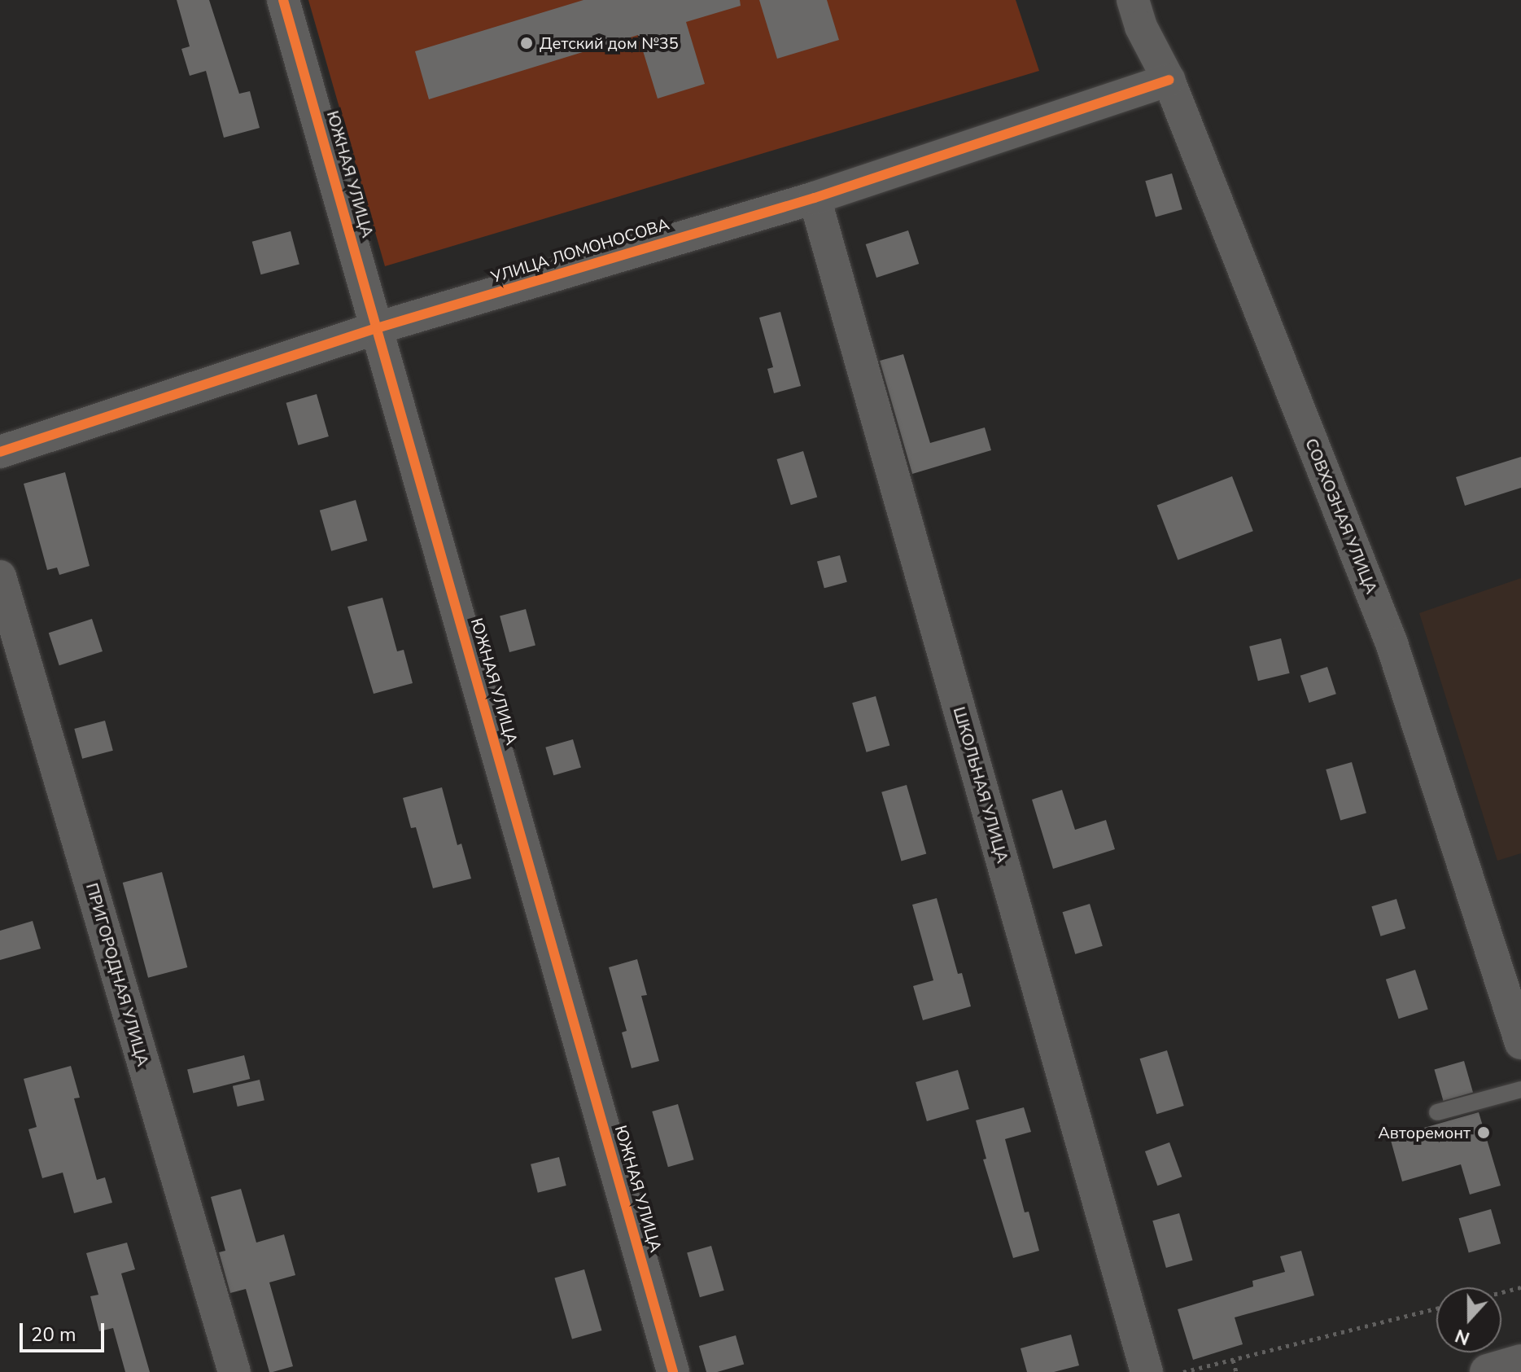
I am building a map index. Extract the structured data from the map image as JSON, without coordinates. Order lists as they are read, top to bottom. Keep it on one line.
{"streets":{"street":["ЮЖНАЯ УЛИЦА","УЛИЦА ЛОМОНОСОВА","СОВХОЗНАЯ УЛИЦА","ШКОЛЬНАЯ УЛИЦА","ПРИГОРОДНАЯ УЛИЦА"]},"crossings":[["ЮЖНАЯ УЛИЦА","УЛИЦА ЛОМОНОСОВА"],["УЛИЦА ЛОМОНОСОВА","СОВХОЗНАЯ УЛИЦА"],["УЛИЦА ЛОМОНОСОВА","ШКОЛЬНАЯ УЛИЦА"]],"places":["Детский дом №35","Авторемонт"],"scale_bar":"20 m","north":"bottom"}
